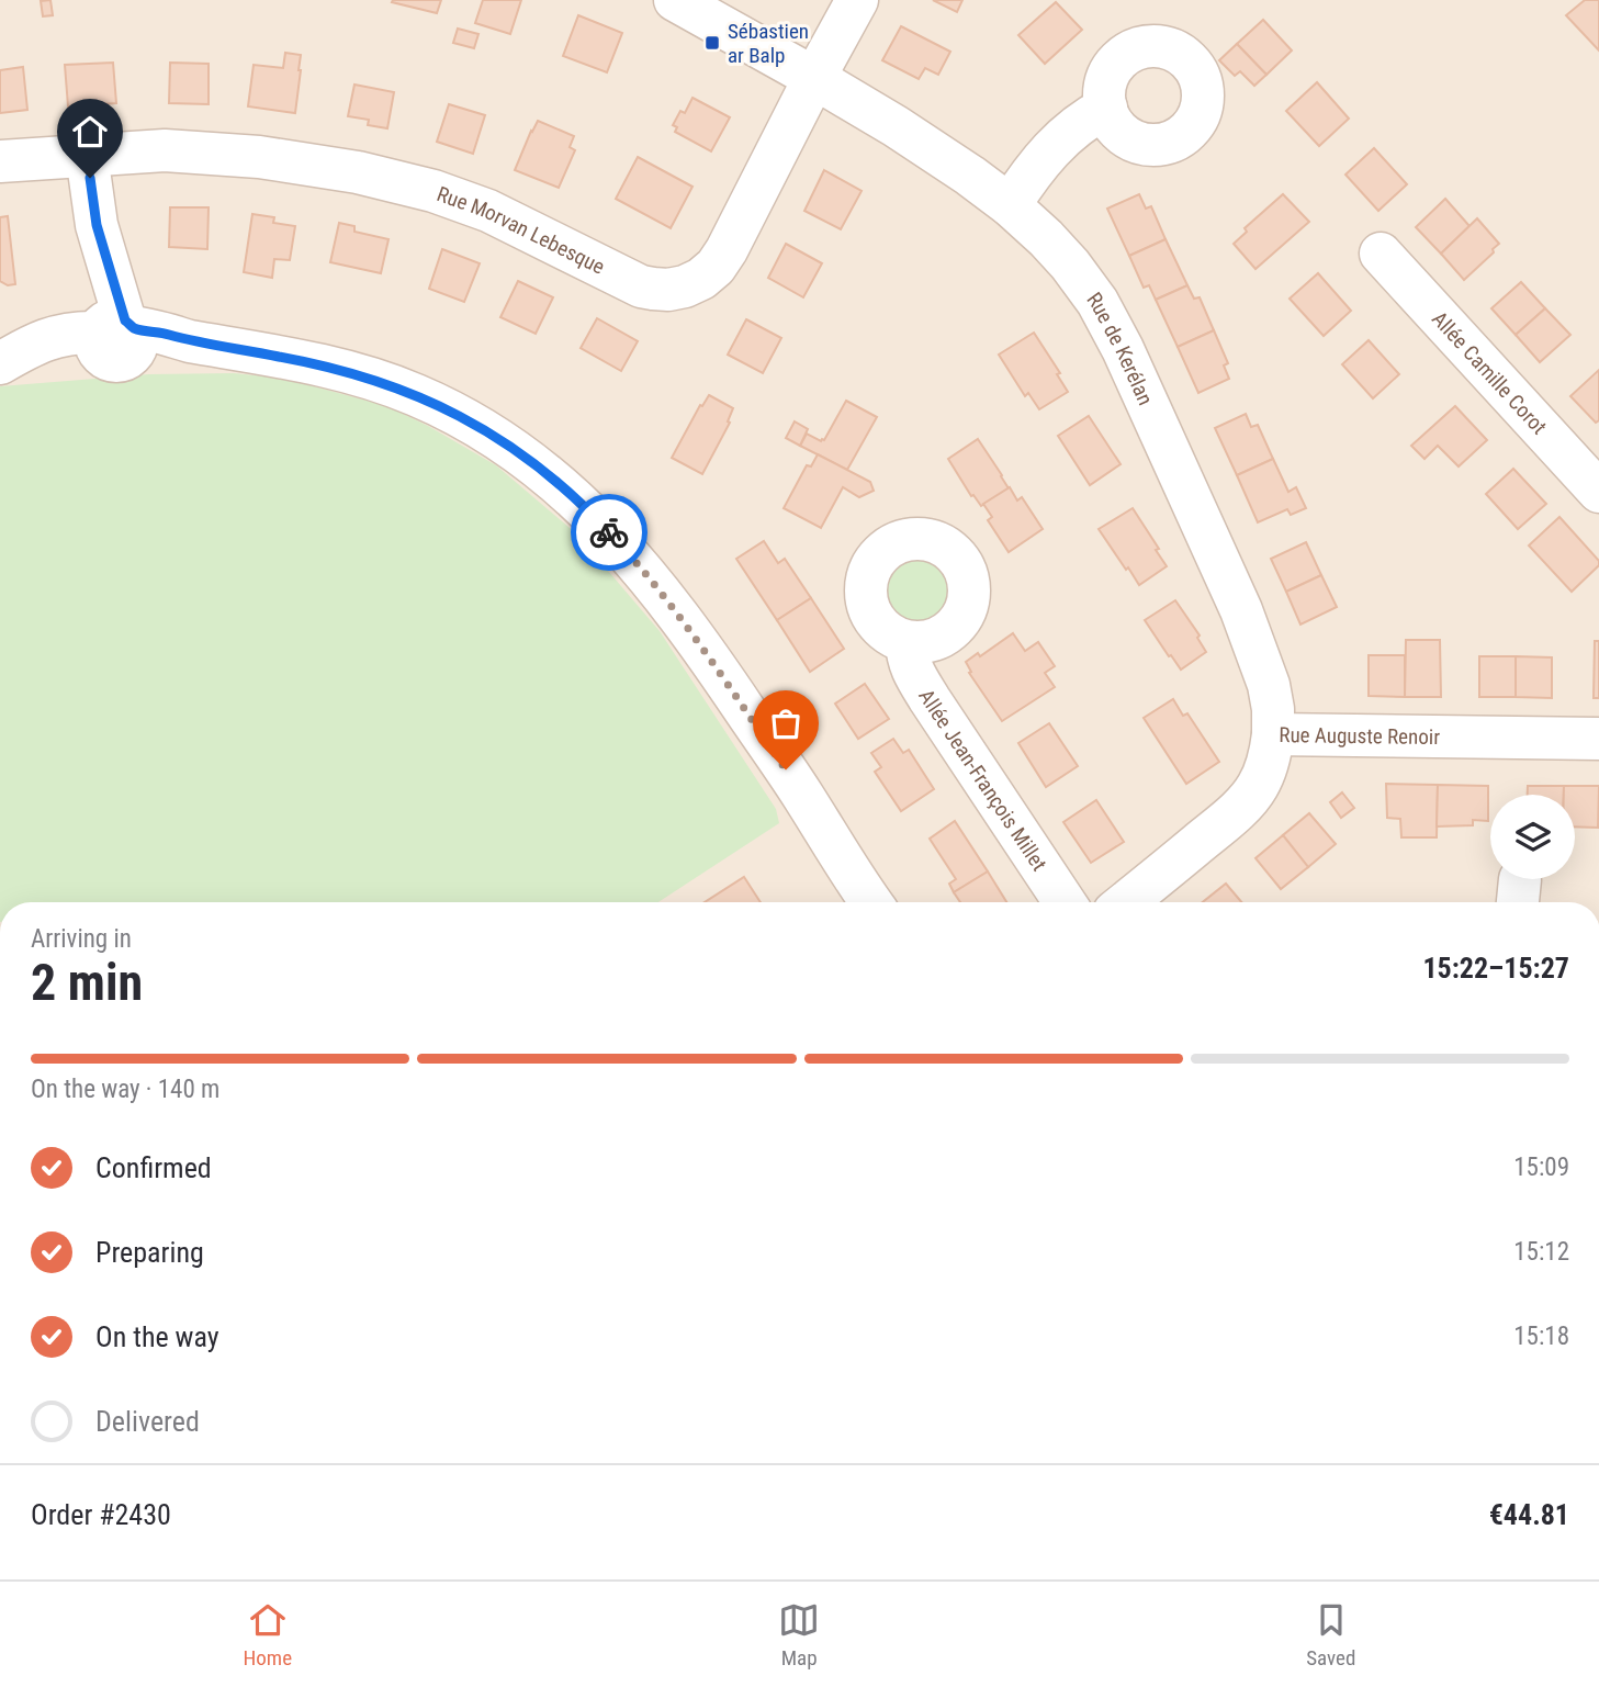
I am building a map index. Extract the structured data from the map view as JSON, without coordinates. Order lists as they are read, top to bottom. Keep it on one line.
{"streets":{"street":["Rue Morvan Lebesque","Rue de Kerélan","Allée Camille Corot","Rue Auguste Renoir","Allée Jean-François Millet"]},"crossings":[["Rue Morvan Lebesque","Rue de Kerélan"],["Rue de Kerélan","Rue Auguste Renoir"]],"places":{"transit":["Sébastien ar Balp"]},"page":{"heading":["2 min","Arriving in","15:22–15:27"],"panel":["Order #2430","€44.81"],"bar":"On the way · 140 m","list":[["Confirmed","15:09"],["Preparing","15:12"],["On the way","15:18"],"Delivered"],"tabs":["Home","Map","Saved"]}}
